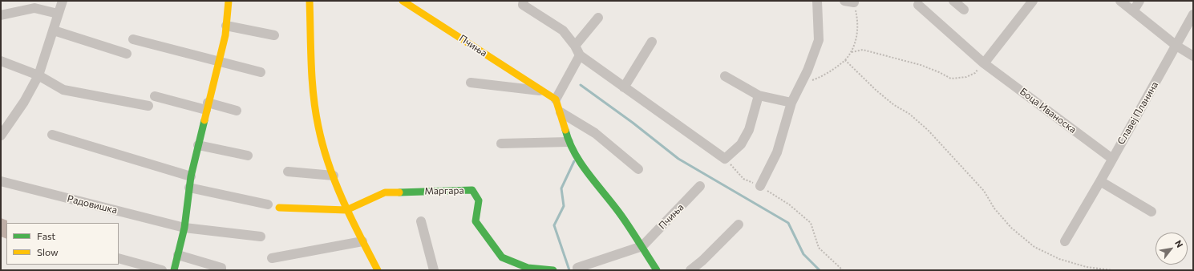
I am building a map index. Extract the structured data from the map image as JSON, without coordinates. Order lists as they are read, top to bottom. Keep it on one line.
{"streets":{"street":["Пчиња","Боца Иваноска","Славеј Планина","Маргара","Радовишка"]},"crossings":[["Боца Иваноска","Славеј Планина"]],"legend":["Fast","Slow"],"north":"top right"}
